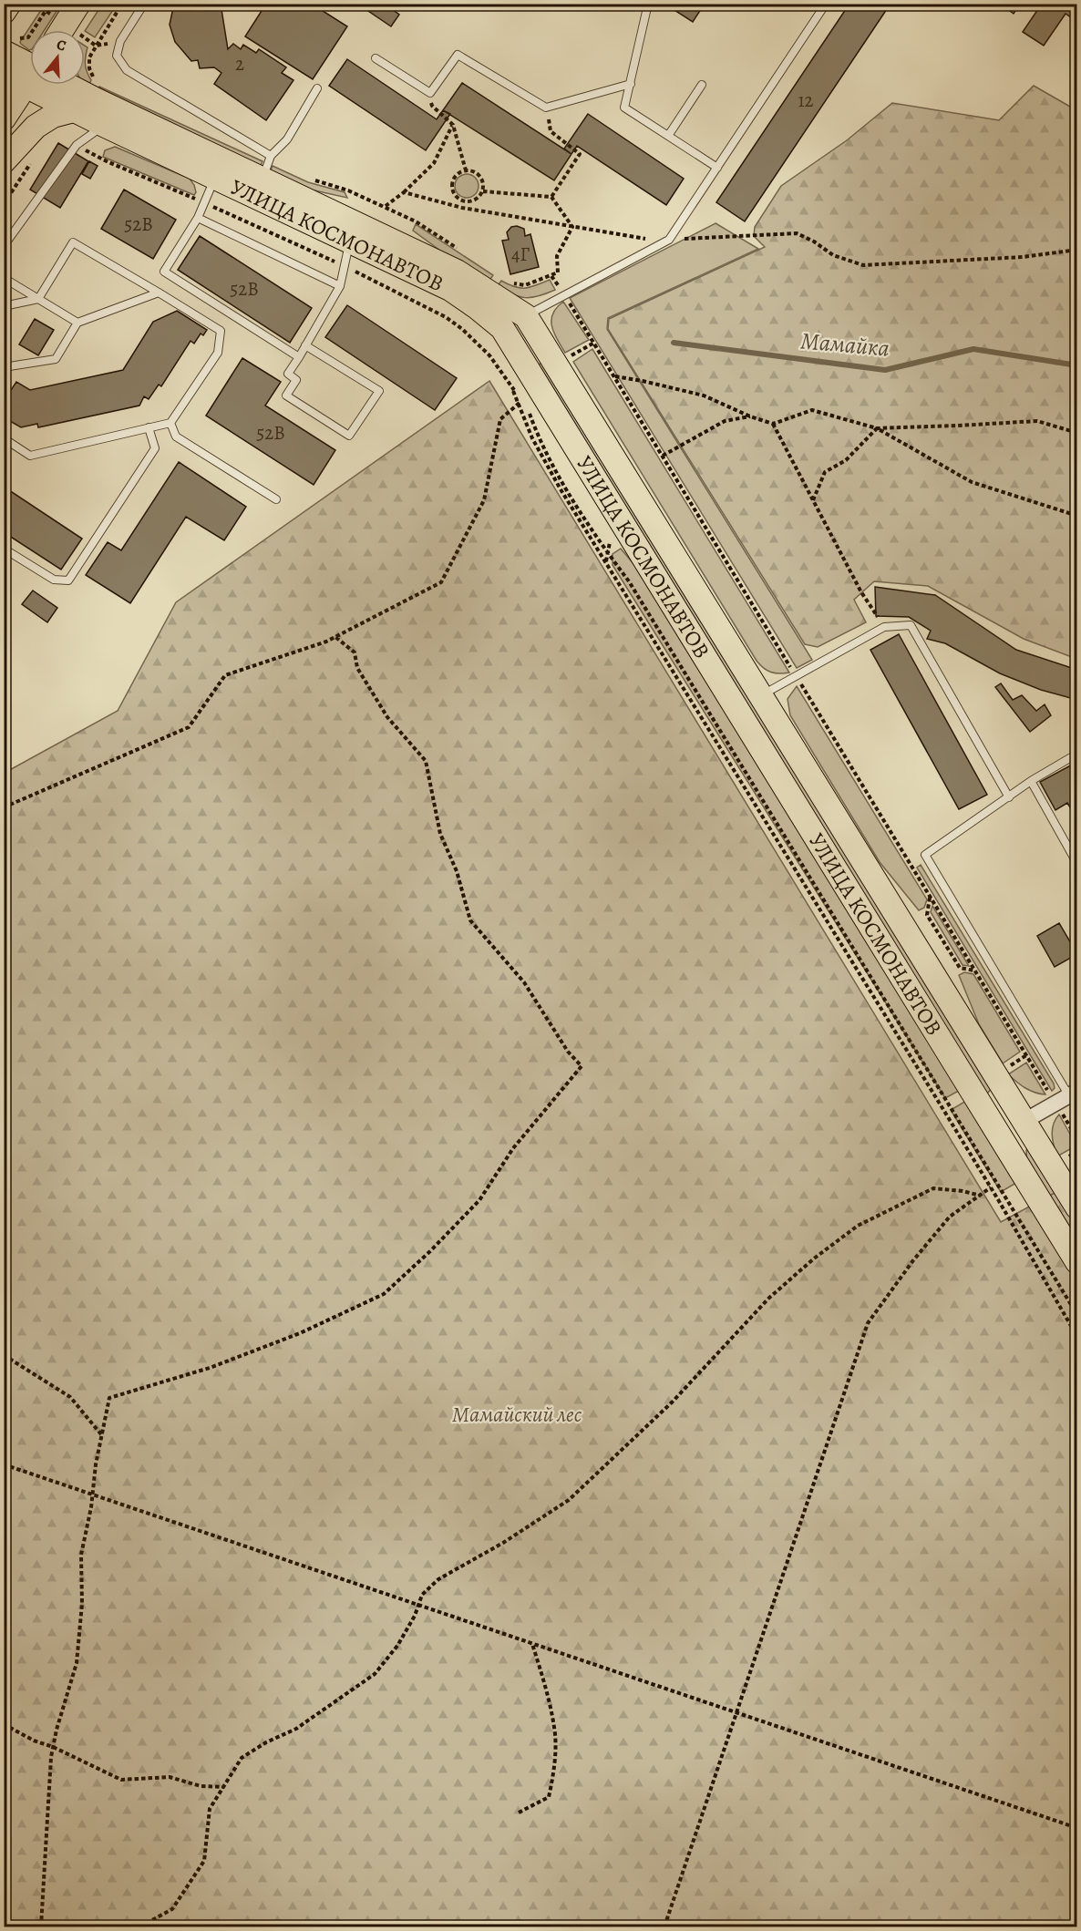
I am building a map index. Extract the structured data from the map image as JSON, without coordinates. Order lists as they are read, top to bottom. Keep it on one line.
{"streets":{"main road":["УЛИЦА КОСМОНАВТОВ"]},"water":["Мамайка"],"parks":["Мамайский лес"],"house_numbers":["2","12","52В","4Г","52В","52В"],"north":"top"}
